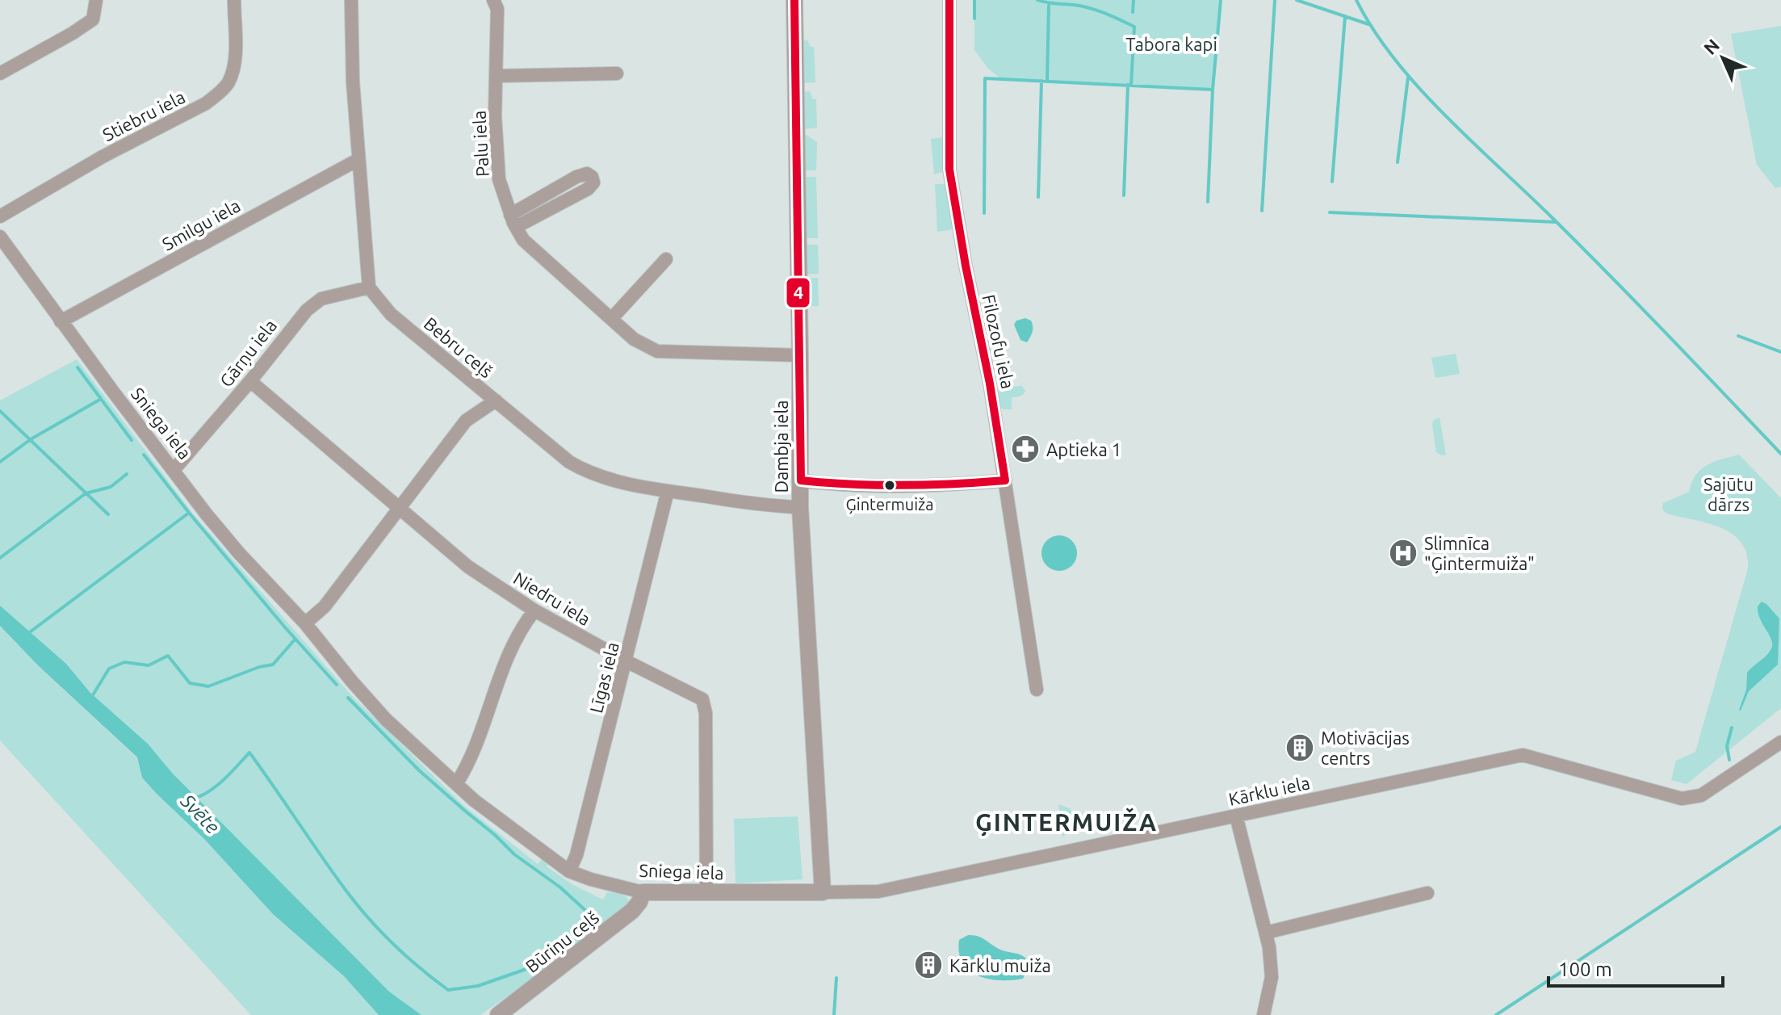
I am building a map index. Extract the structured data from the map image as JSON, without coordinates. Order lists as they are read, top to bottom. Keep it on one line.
{"streets":{"street":["Stiebru iela","Palu iela","Smilgu iela","Filozofu iela","Bebru ceļš","Gārņu iela","Sniega iela","Dambja iela","Niedru iela","Līgas iela","Kārklu iela","Būriņu ceļš"]},"crossings":[["Palu iela","Dambja iela"],["Smilgu iela","Sniega iela"],["Bebru ceļš","Gārņu iela"],["Bebru ceļš","Dambja iela"],["Bebru ceļš","Līgas iela"],["Gārņu iela","Sniega iela"],["Gārņu iela","Niedru iela"],["Sniega iela","Dambja iela"],["Sniega iela","Niedru iela"],["Sniega iela","Līgas iela"],["Sniega iela","Kārklu iela"],["Sniega iela","Būriņu ceļš"],["Dambja iela","Kārklu iela"],["Niedru iela","Līgas iela"]],"districts":["ĢINTERMUIŽA"],"water":["Svēte"],"parks":["Tabora kapi","Sajūtu dārzs"],"places":{"pharmacy":["Aptieka 1"],"other":["Ģintermuiža"],"hospital":["Slimnīca \"Ģintermuiža\""],"building":["Motivācijas centrs","Kārklu muiža"]},"lines":["transit line 4"],"scale_bar":"100 m","north":"top left"}
